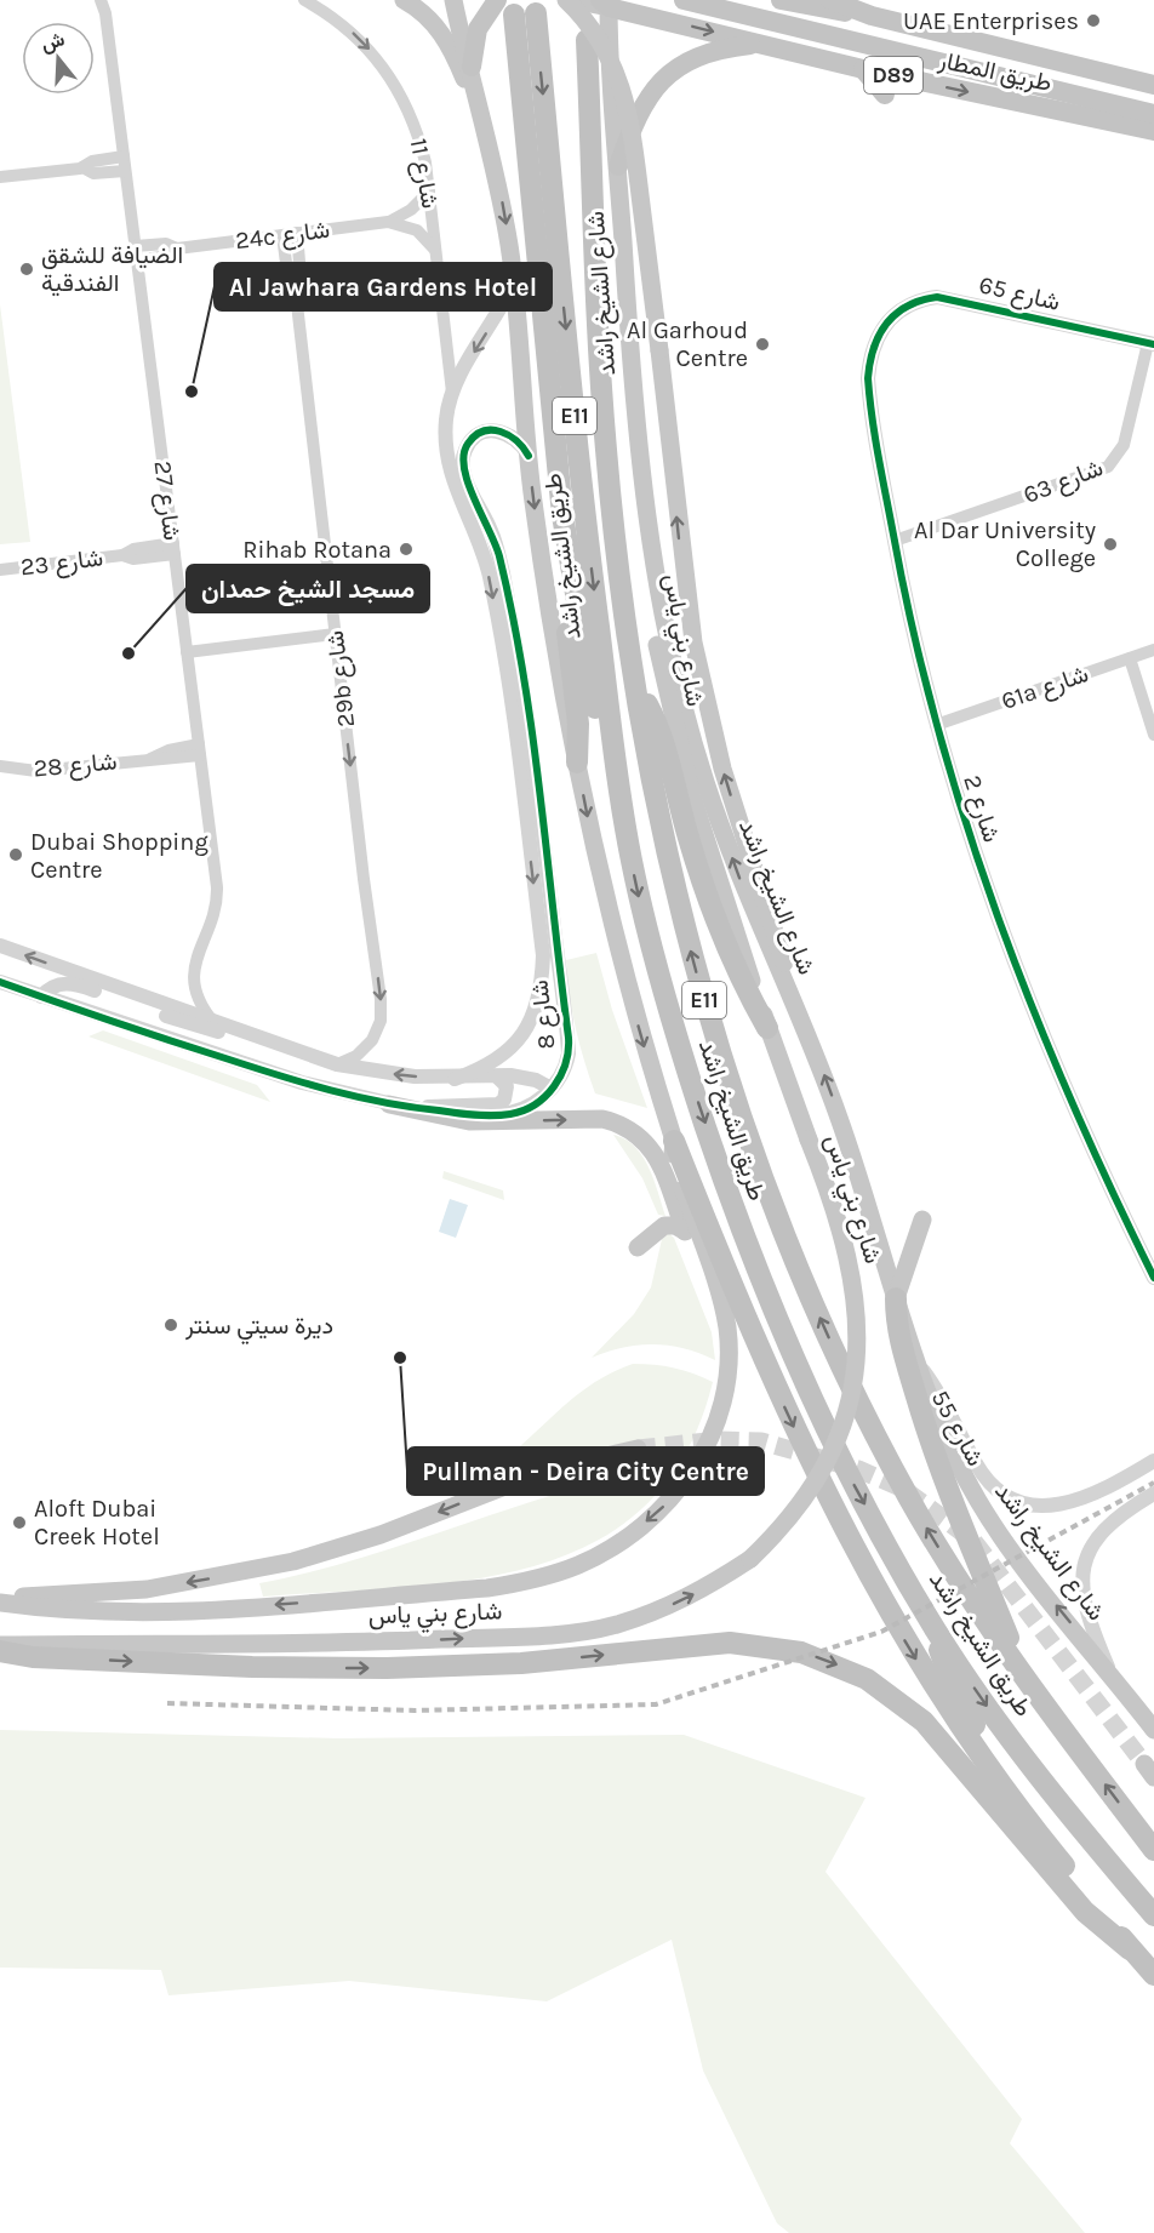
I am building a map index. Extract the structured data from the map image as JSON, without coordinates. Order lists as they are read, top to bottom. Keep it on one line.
{"streets":{"highway":["طريق المطار","D89","E11","طريق الشيخ راشد"],"main road":["شارع الشيخ راشد","شارع بني ياس"],"street":["شارع 11","24c شارع","شارع 65","شارع 63","شارع 27","شارع 23","29b شارع","61a شارع","شارع 28","شارع 2","شارع 8","شارع 55"]},"crossings":[["طريق المطار","شارع الشيخ راشد"],["شارع 11","24c شارع"],["24c شارع","شارع 27"],["24c شارع","29b شارع"],["شارع الشيخ راشد","شارع بني ياس"],["شارع الشيخ راشد","شارع 55"],["شارع 65","شارع 63"],["شارع 65","شارع 2"],["شارع 63","شارع 2"],["شارع 27","شارع 23"],["شارع 27","شارع 28"],["شارع 27","شارع 8"],["29b شارع","شارع 8"],["61a شارع","شارع 2"]],"one_way":["طريق المطار","شارع 11","29b شارع"],"places":["UAE Enterprises","الضيافة للشقق الفندقية","Al Garhoud Centre","Al Jawhara Gardens Hotel","Al Dar University College","Rihab Rotana","مسجد الشيخ حمدان","Dubai Shopping Centre","ديرة سيتي سنتر","Pullman - Deira City Centre","Aloft Dubai Creek Hotel"],"north":"top"}
